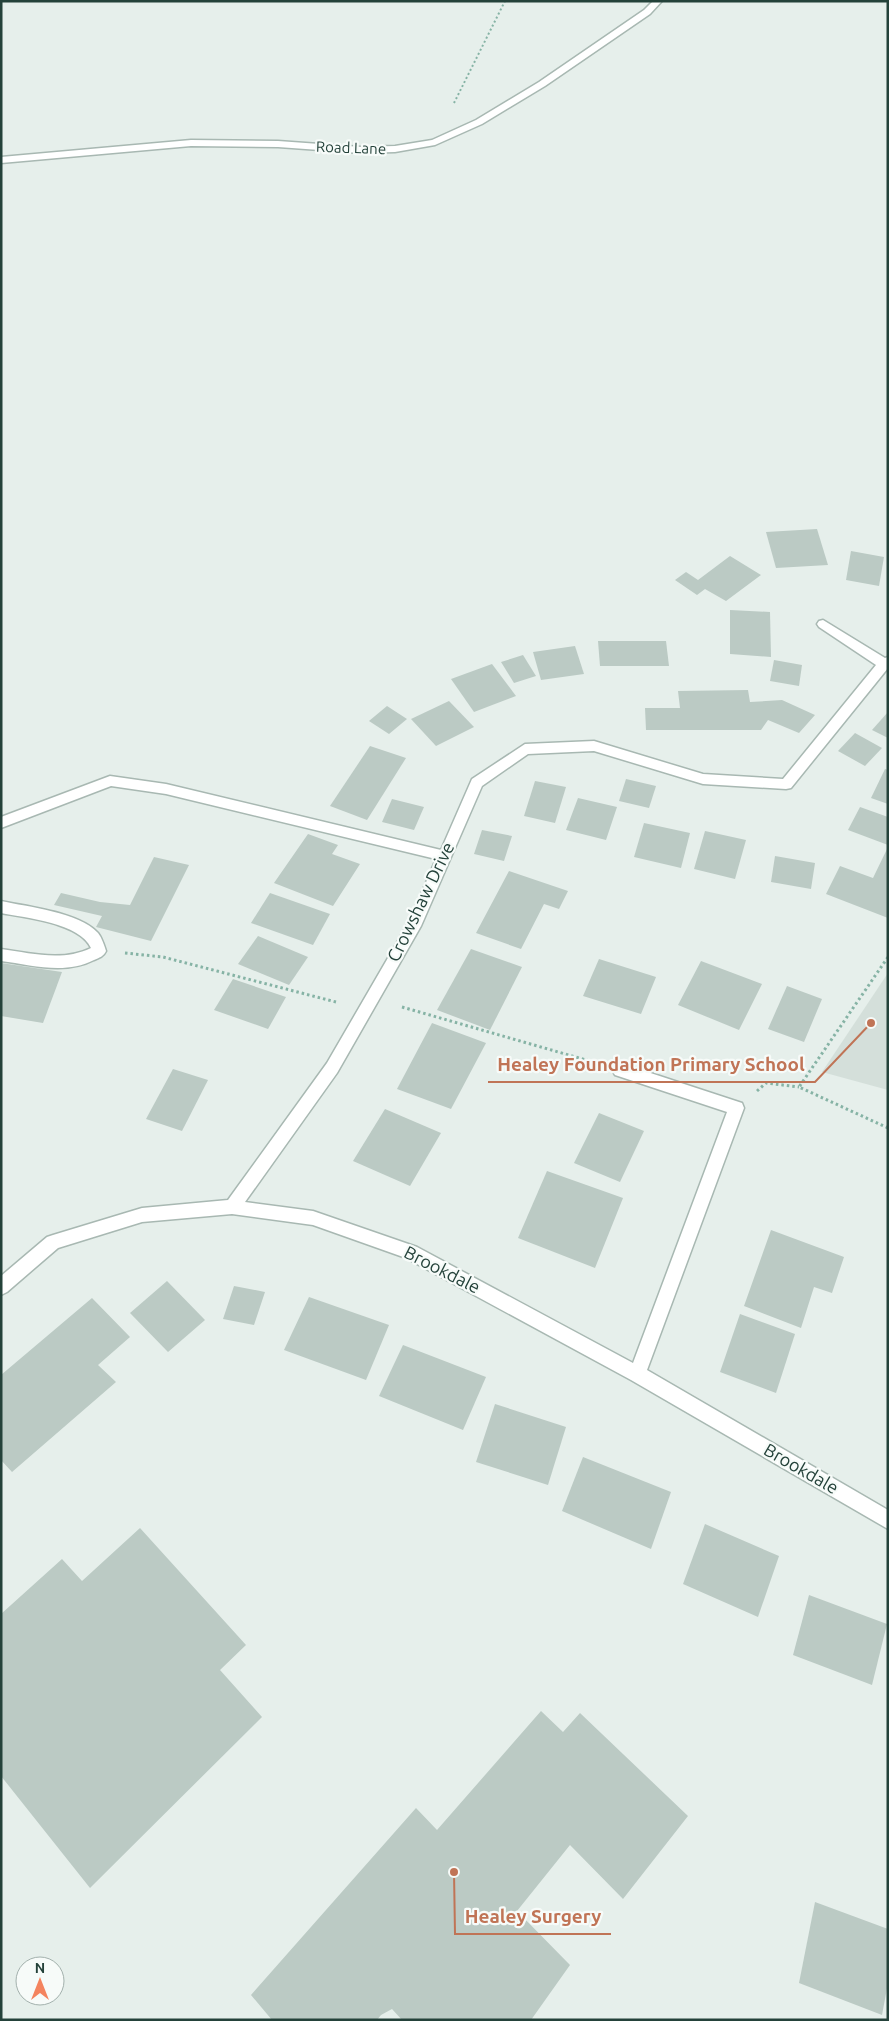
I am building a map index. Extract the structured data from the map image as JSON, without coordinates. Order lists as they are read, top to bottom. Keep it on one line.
{"streets":{"street":["Road Lane","Crowshaw Drive","Brookdale"]},"crossings":[["Crowshaw Drive","Brookdale"]],"places":["Healey Foundation Primary School","Healey Surgery"],"north":"top"}
